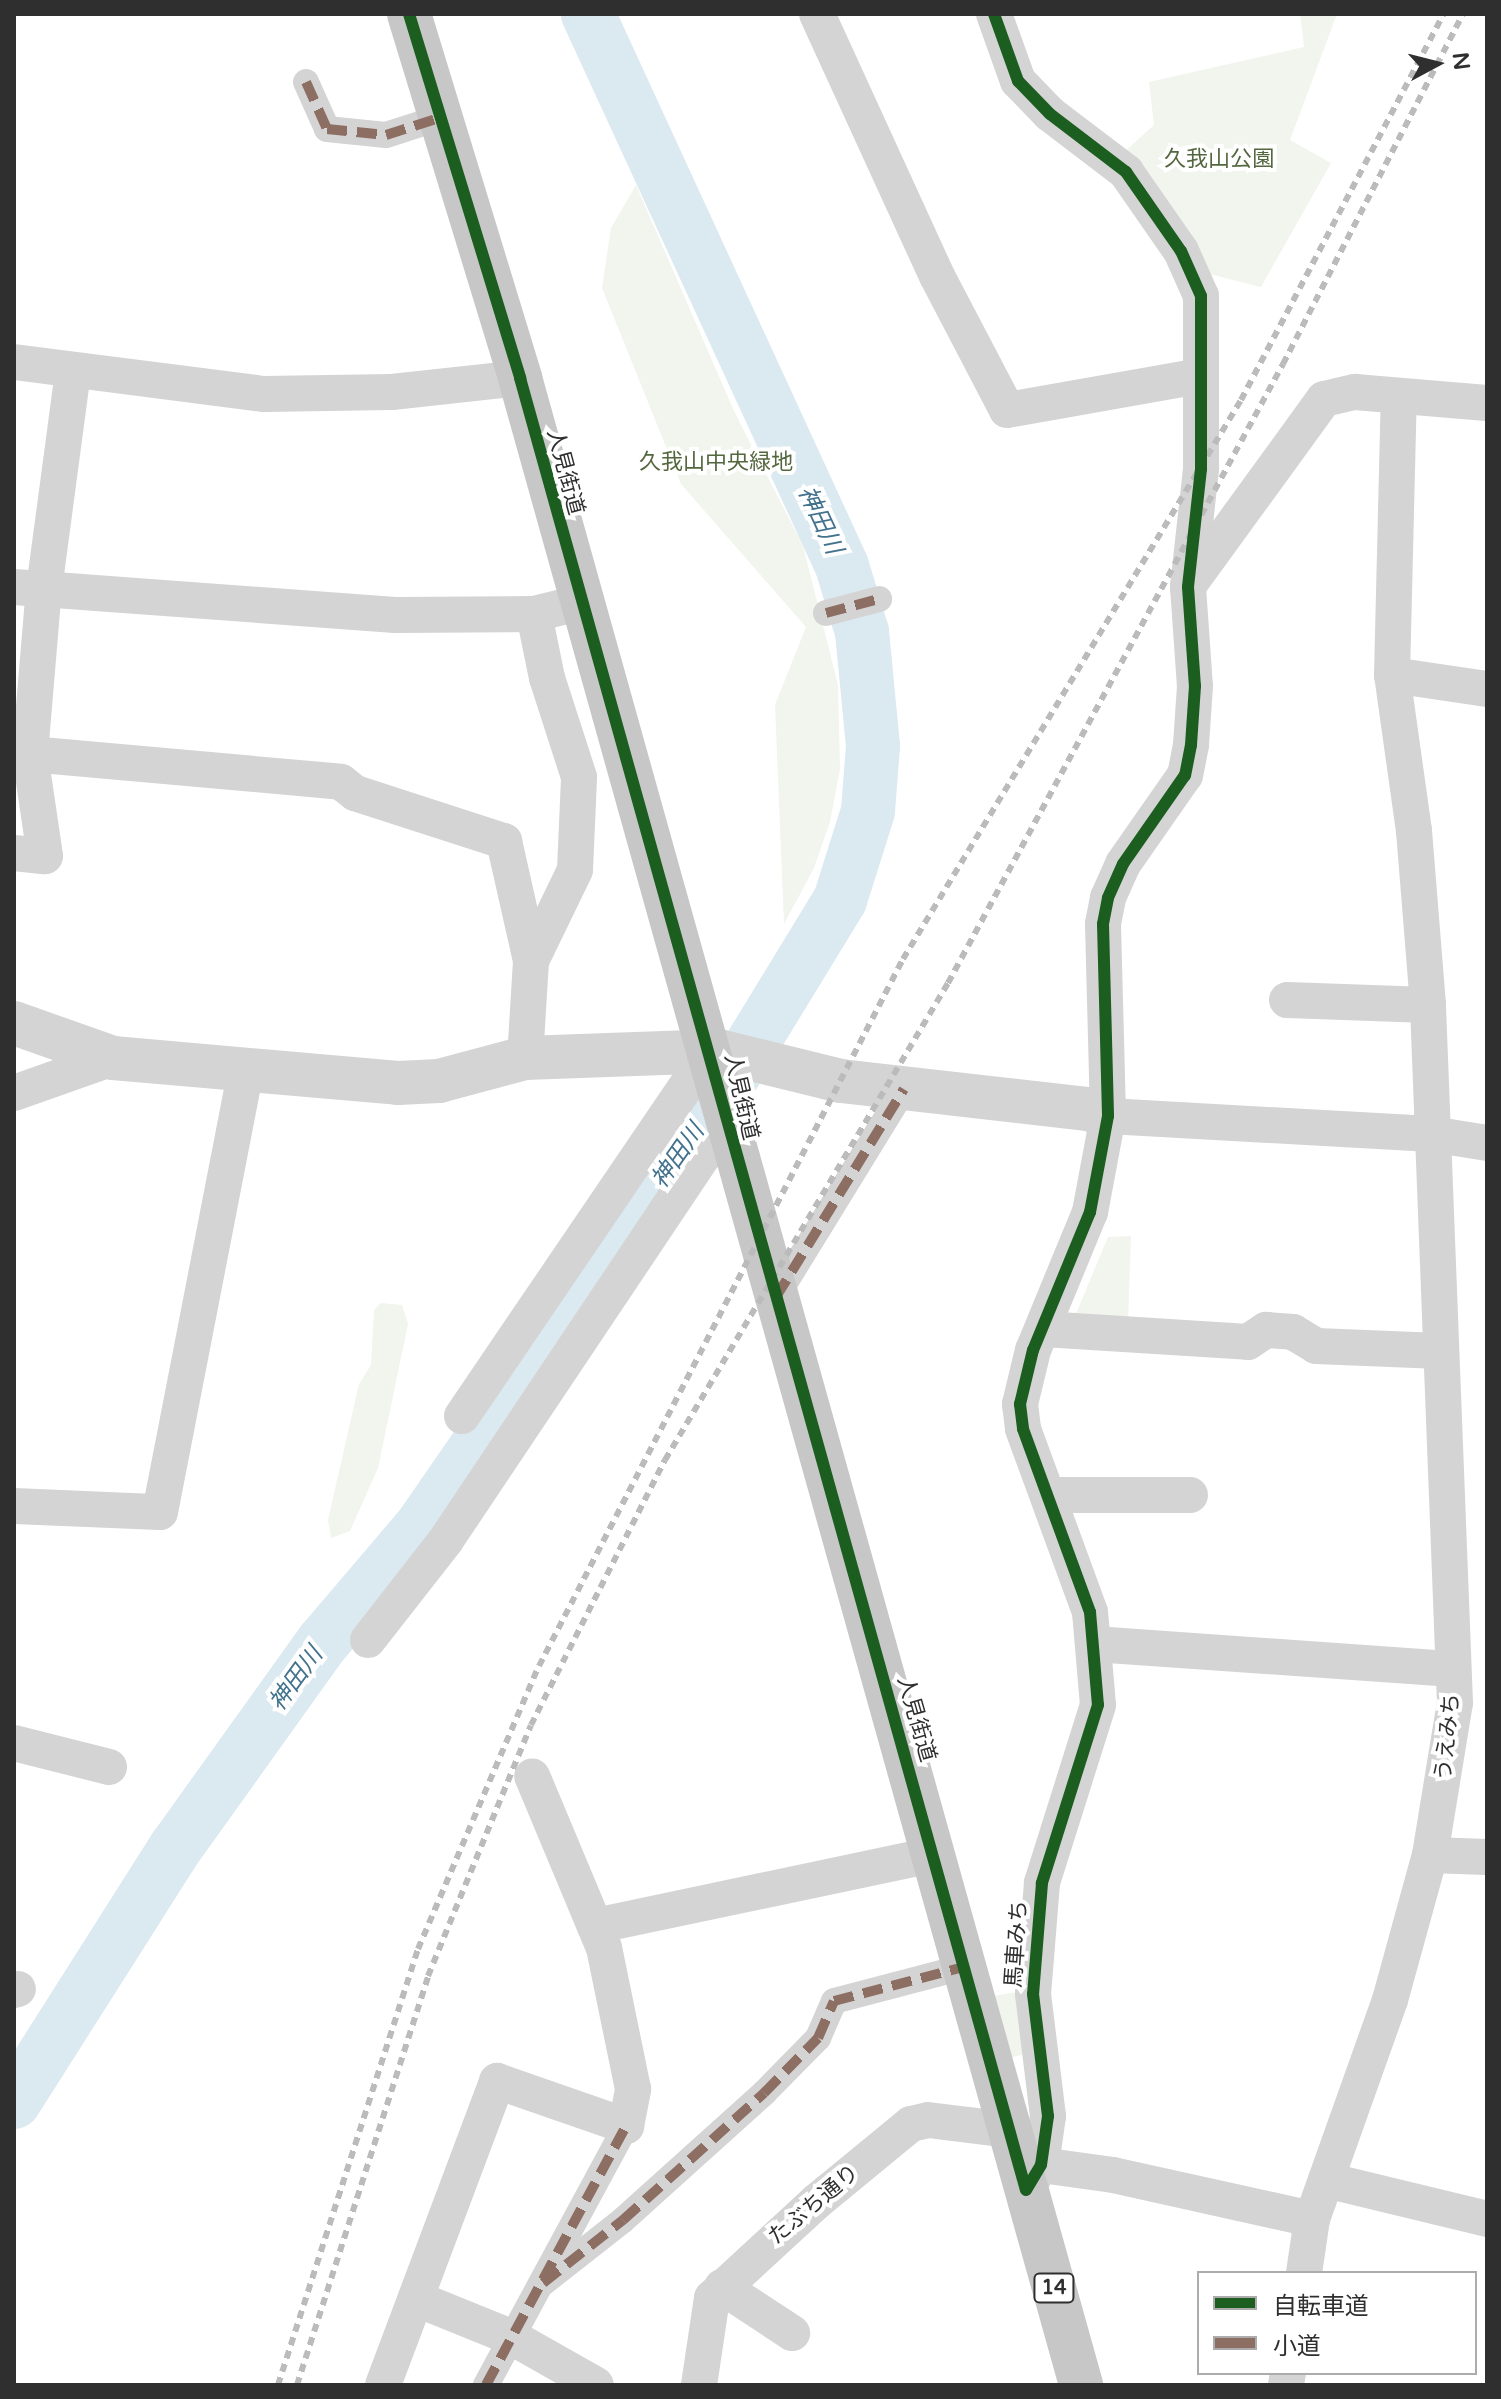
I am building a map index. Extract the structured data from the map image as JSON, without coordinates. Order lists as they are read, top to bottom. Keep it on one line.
{"streets":{"main road":["人見街道","14"],"street":["うえみち","馬車みち","たぶち通り"]},"crossings":[["人見街道","馬車みち"],["人見街道","たぶち通り"]],"water":["神田川"],"parks":["久我山公園","久我山中央緑地"],"legend":["自転車道","小道"],"north":"right"}
